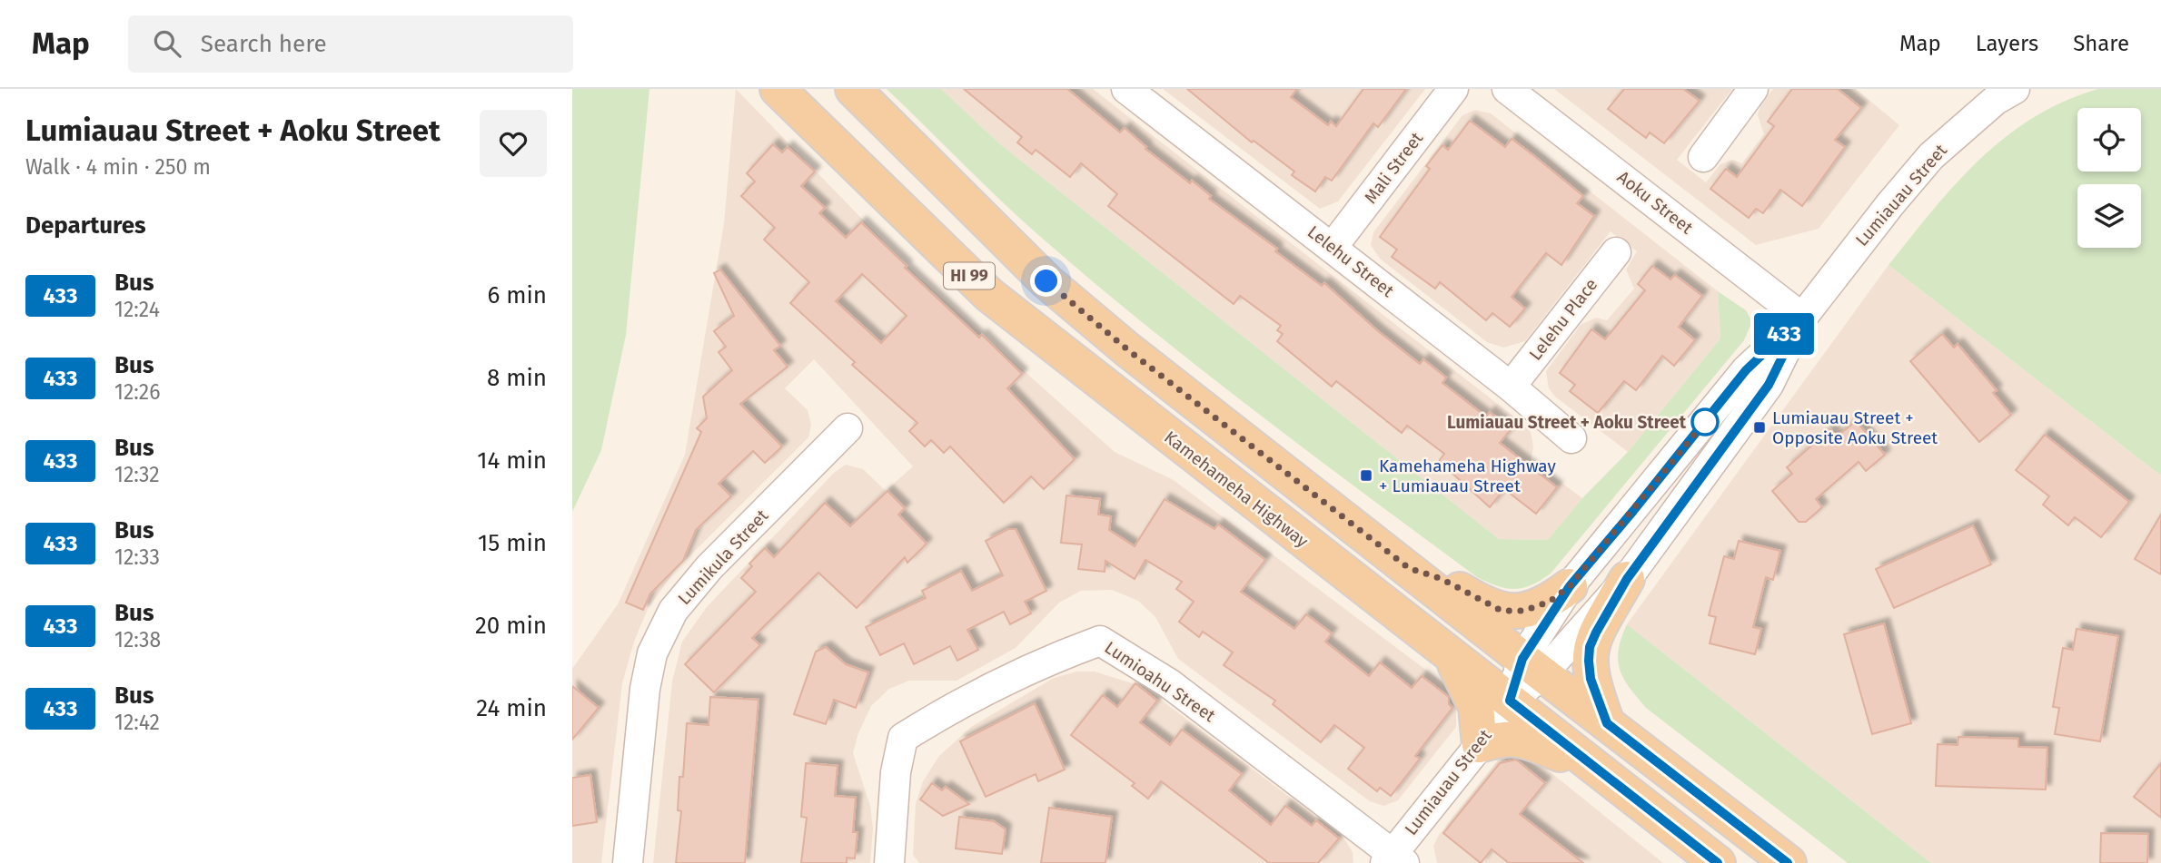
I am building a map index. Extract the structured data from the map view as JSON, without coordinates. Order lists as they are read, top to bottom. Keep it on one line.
{"streets":{"main road":["HI 99","Kamehameha Highway"],"street":["Mali Street","Lumiauau Street","Aoku Street","Lelehu Street","Lelehu Place","Lumikula Street","Lumioahu Street"]},"crossings":[["Mali Street","Lelehu Street"],["Lumiauau Street","Aoku Street"],["Lumiauau Street","HI 99"],["Lumiauau Street","Kamehameha Highway"],["Lumiauau Street","Lumioahu Street"],["Lelehu Street","Lelehu Place"]],"places":{"other":["Lumiauau Street + Aoku Street"],"transit":["Lumiauau Street + Opposite Aoku Street","Kamehameha Highway + Lumiauau Street"]},"lines":["bus line 433"],"page":{"header":"Map","search":"Search here","nav":["Map","Layers","Share"],"heading":[["Lumiauau Street + Aoku Street","Walk · 4 min · 250 m"],"Departures"],"on_map":"433","list":[{"mark":"433","name":"Bus","note":"12:24","value":"6 min"},{"mark":"433","name":"Bus","note":"12:26","value":"8 min"},{"mark":"433","name":"Bus","note":"12:32","value":"14 min"},{"mark":"433","name":"Bus","note":"12:33","value":"15 min"},{"mark":"433","name":"Bus","note":"12:38","value":"20 min"},{"mark":"433","name":"Bus","note":"12:42","value":"24 min"}]}}
